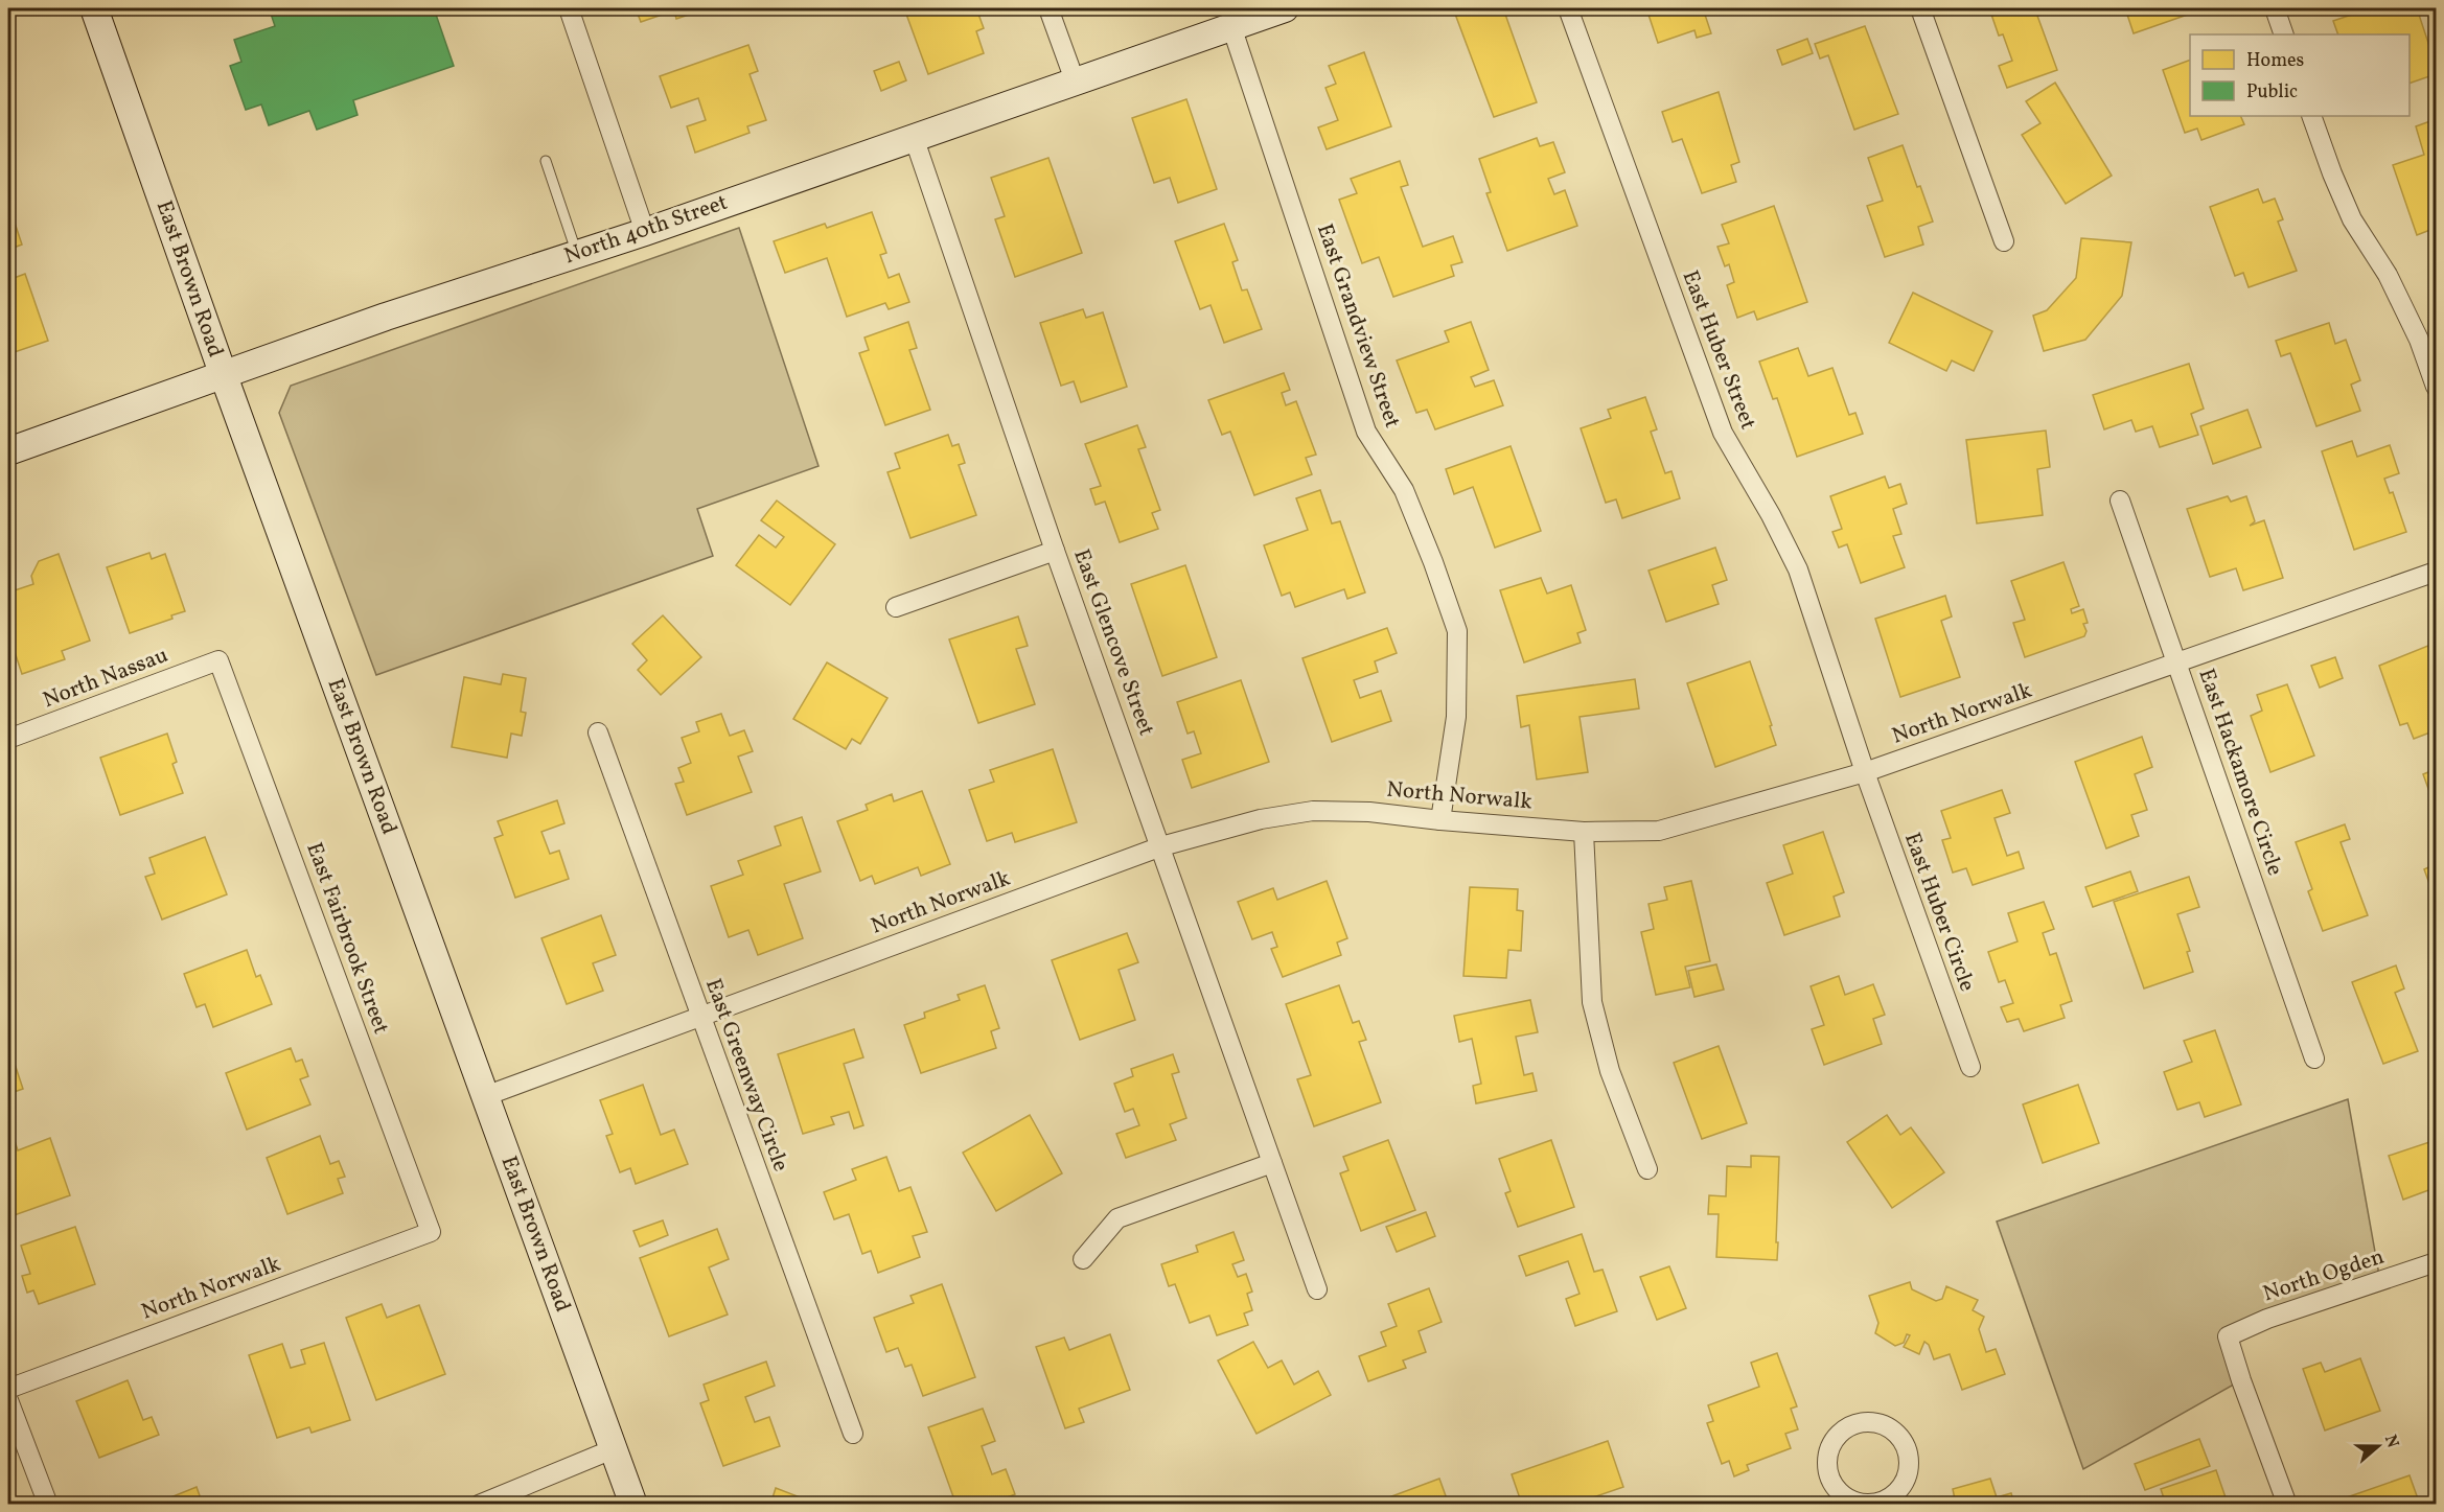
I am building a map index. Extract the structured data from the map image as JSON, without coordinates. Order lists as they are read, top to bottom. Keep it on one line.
{"streets":{"main road":["North 40th Street","East Brown Road"],"street":["East Grandview Street","East Huber Street","East Glencove Street","North Nassau","North Norwalk","East Hackamore Circle","East Huber Circle","East Fairbrook Street","East Greenway Circle","North Ogden"]},"crossings":[["North 40th Street","East Brown Road"],["North 40th Street","East Grandview Street"],["North 40th Street","East Glencove Street"],["East Brown Road","North Norwalk"],["East Grandview Street","North Norwalk"],["East Huber Street","North Norwalk"],["East Huber Street","East Huber Circle"],["East Glencove Street","North Norwalk"],["North Nassau","East Fairbrook Street"],["North Norwalk","East Hackamore Circle"],["North Norwalk","East Huber Circle"],["North Norwalk","East Fairbrook Street"],["North Norwalk","East Greenway Circle"]],"legend":["Homes","Public"],"north":"right"}
